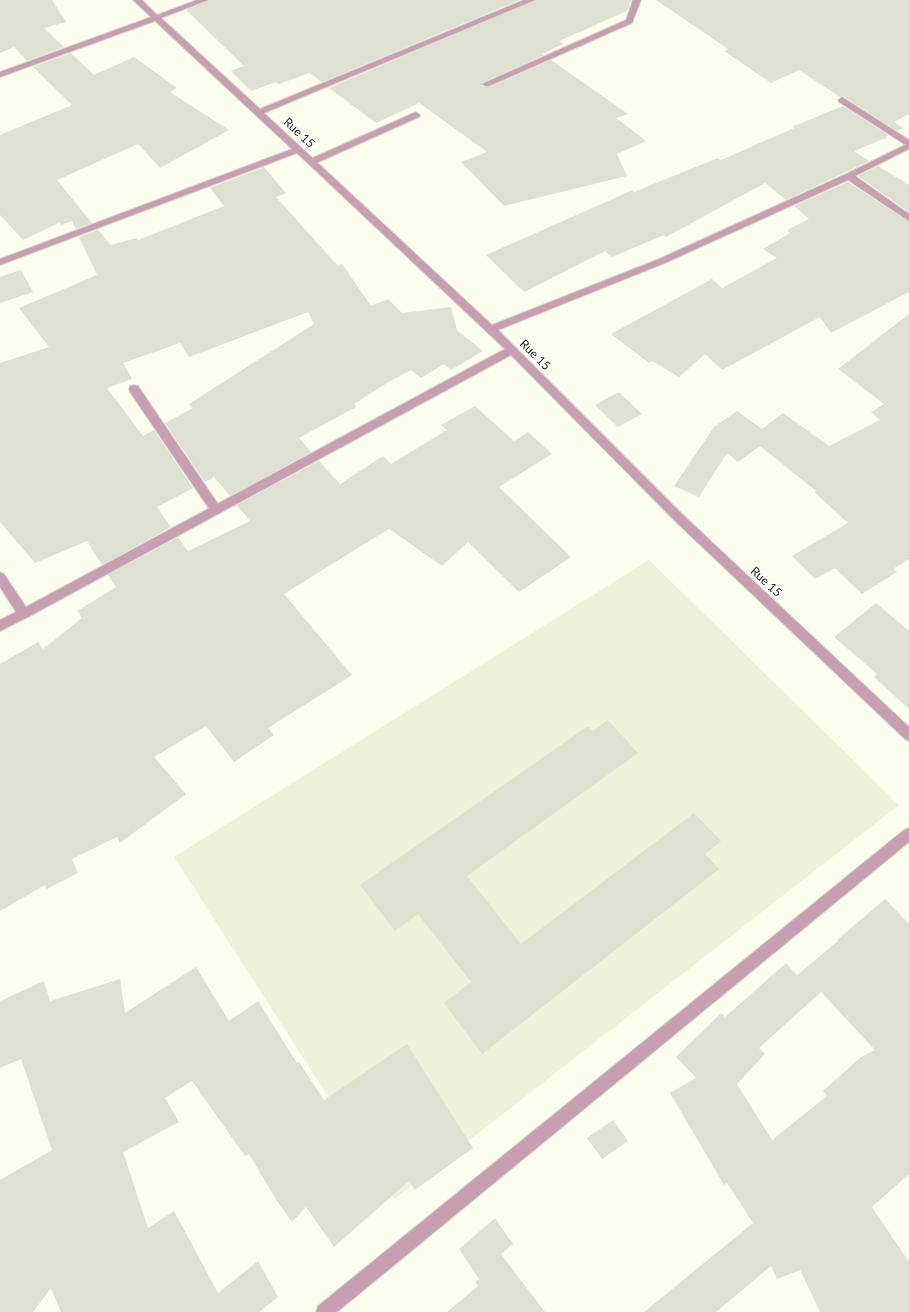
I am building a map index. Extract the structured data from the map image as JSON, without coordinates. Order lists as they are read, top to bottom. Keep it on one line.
{"streets":{"street":["Rue 15"]}}
